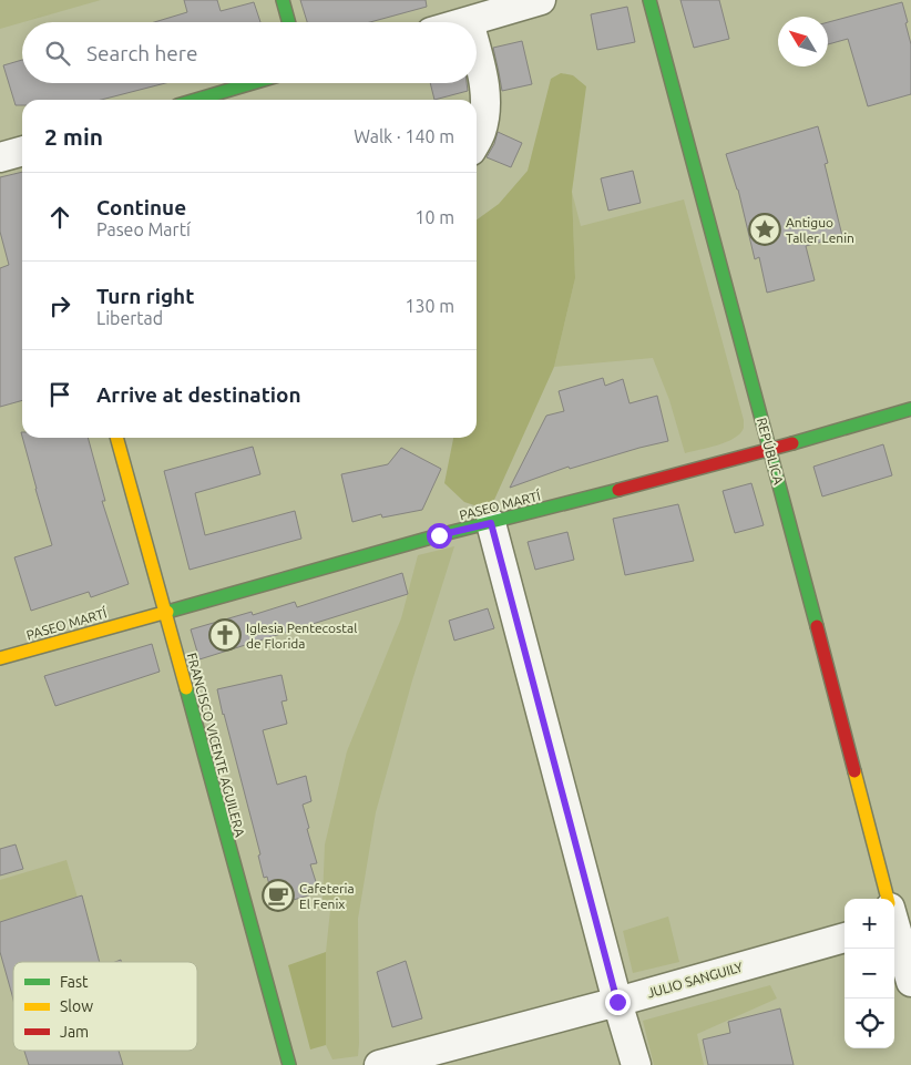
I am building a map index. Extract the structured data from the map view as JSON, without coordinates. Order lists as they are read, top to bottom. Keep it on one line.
{"streets":{"street":["REPÚBLICA","PASEO MARTÍ","FRANCISCO VICENTE AGUILERA","JULIO SANGUILY"]},"crossings":[["REPÚBLICA","PASEO MARTÍ"],["PASEO MARTÍ","FRANCISCO VICENTE AGUILERA"]],"places":{"place":["Antiguo Taller Lenin"],"church":["Iglesia Pentecostal de Florida"],"cafe":["Cafeteria El Fenix"]},"legend":["Fast","Slow","Jam"],"north":"top left","page":{"search":"Search here","heading":["2 min","Walk · 140 m"],"list":[["Continue","Paseo Martí","10 m"],["Turn right","Libertad","130 m"],"Arrive at destination"],"map_buttons":["+","−"]}}
